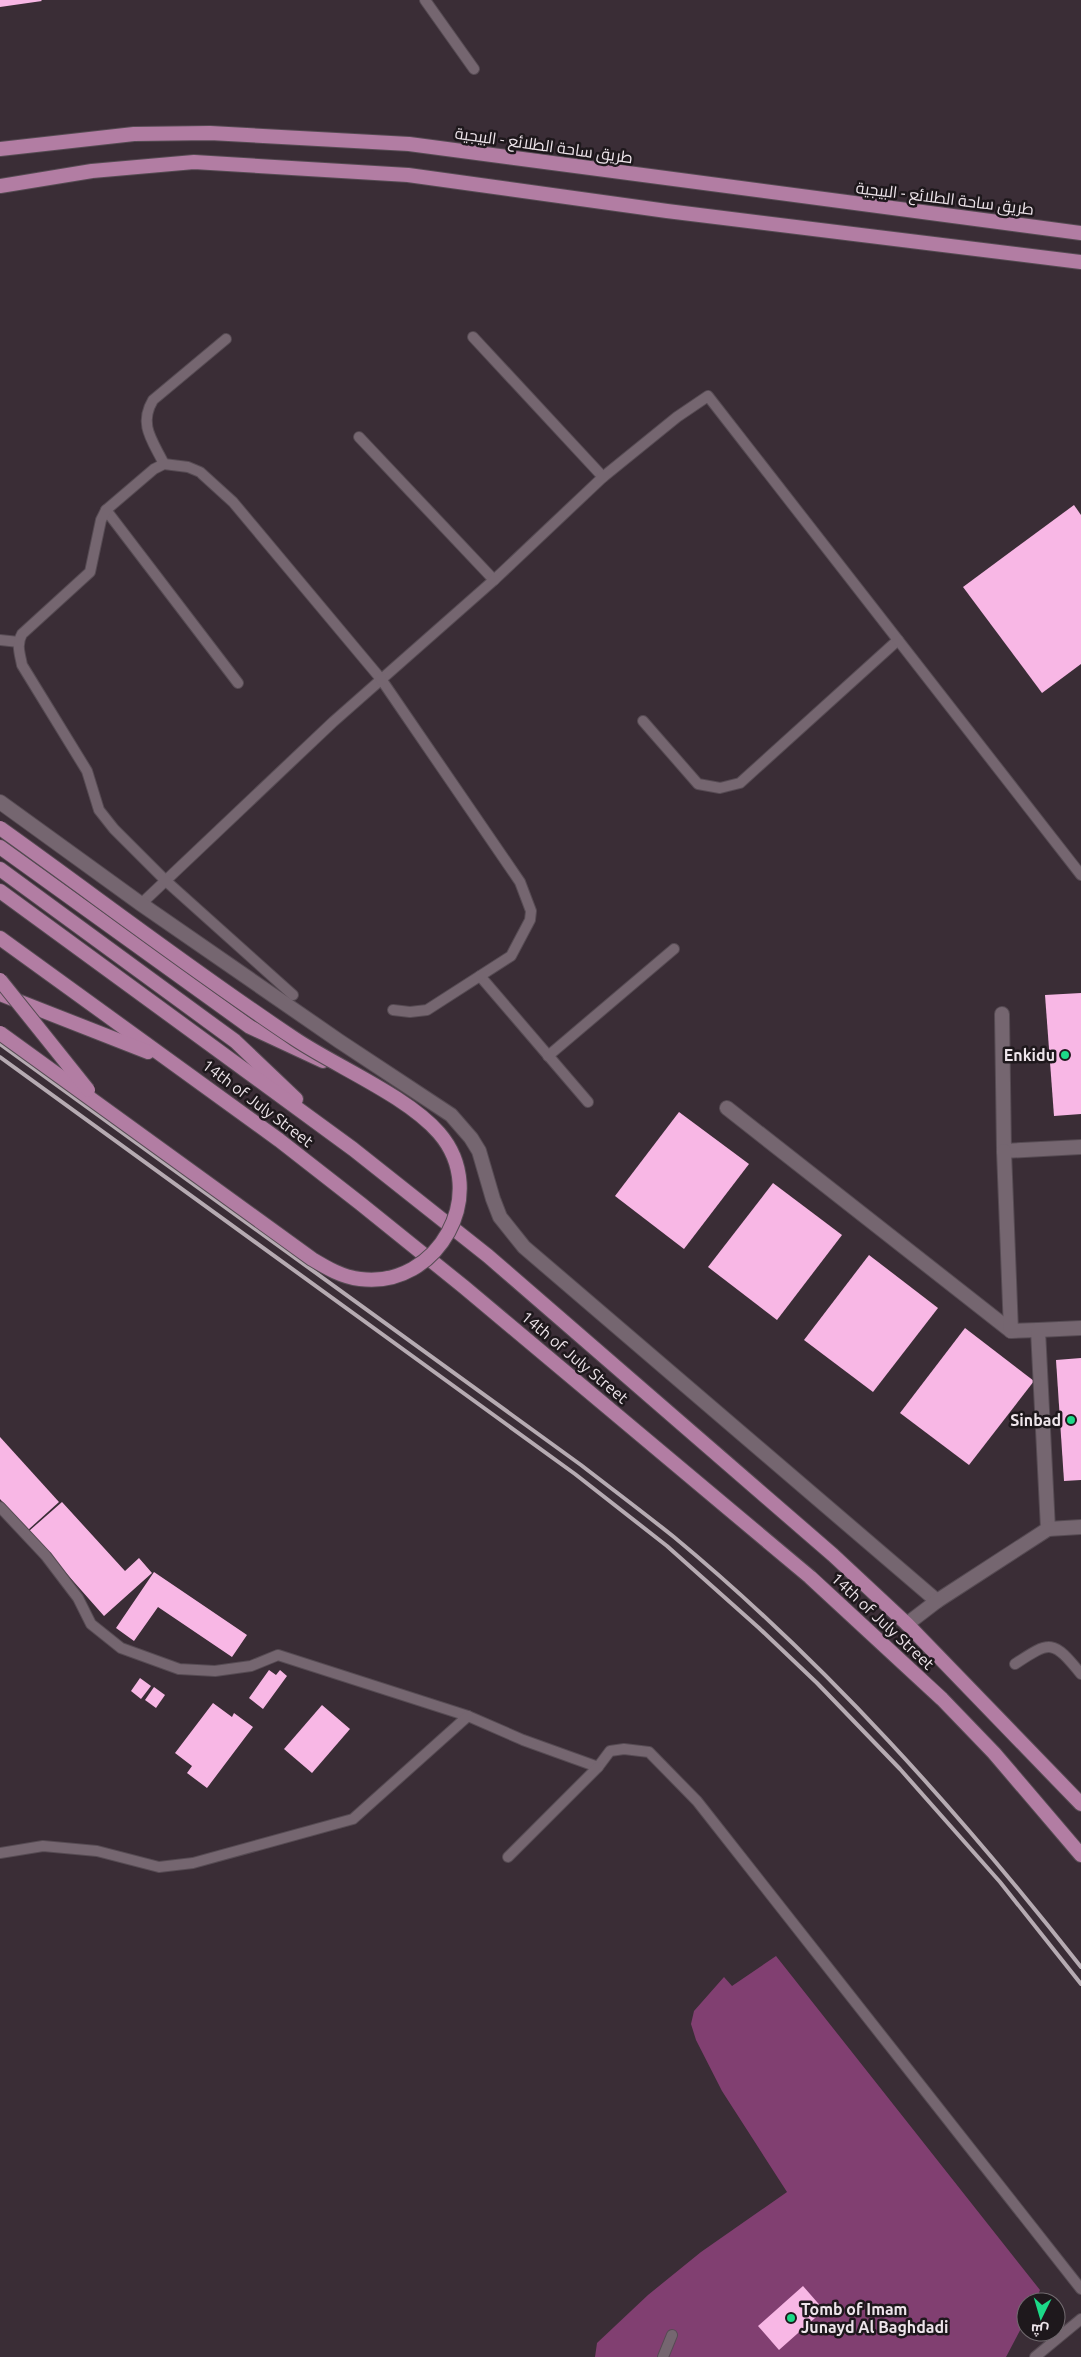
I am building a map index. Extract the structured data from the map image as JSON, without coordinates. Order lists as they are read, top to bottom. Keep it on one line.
{"streets":{"main road":["طريق ساحة الطلائع - البيجية","14th of July Street"]},"places":["Enkidu","Sinbad","Tomb of Imam Junayd Al Baghdadi"],"north":"bottom"}
